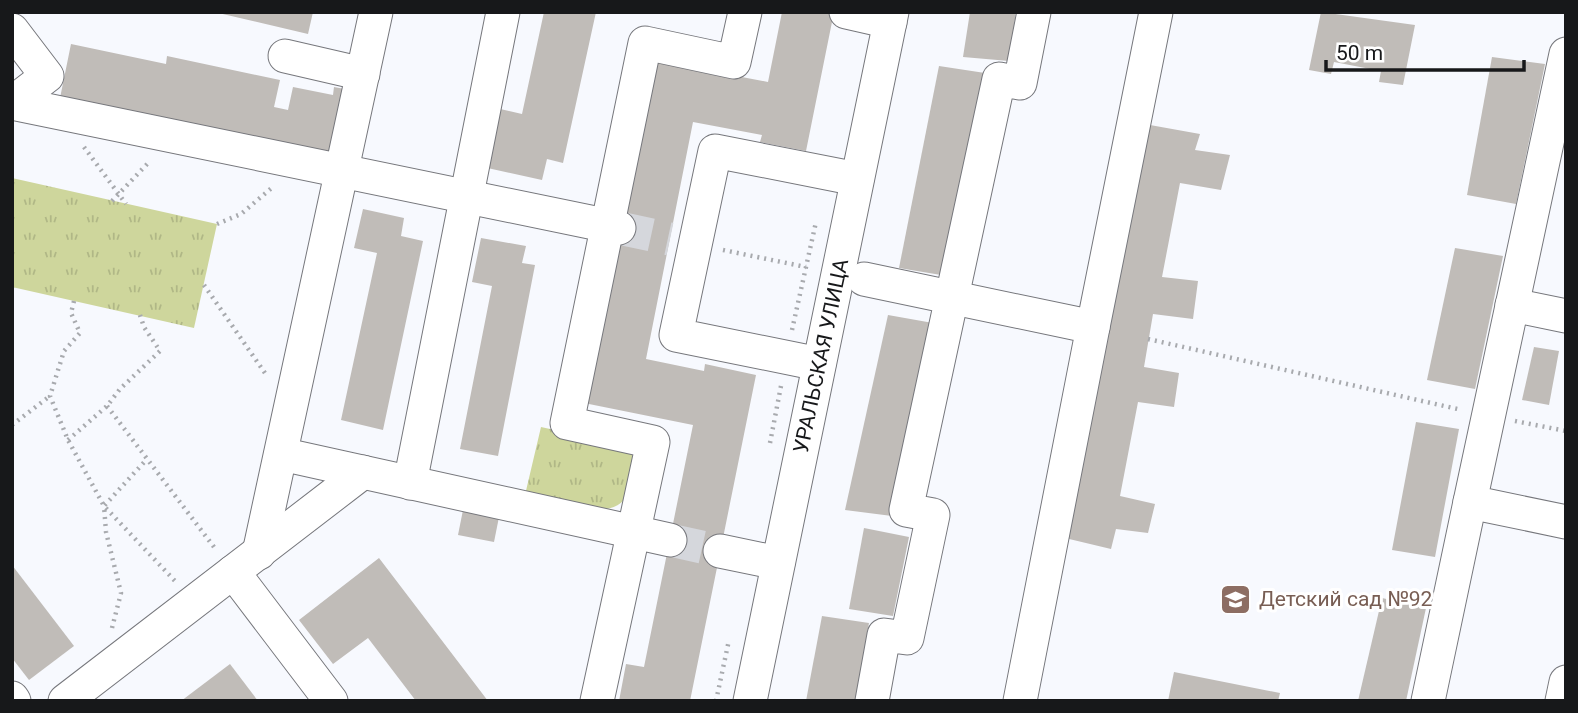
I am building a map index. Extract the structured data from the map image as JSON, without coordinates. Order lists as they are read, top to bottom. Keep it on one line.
{"streets":{"street":["УРАЛЬСКАЯ УЛИЦА"]},"places":{"school or university":["Детский сад №92"]},"scale_bar":"50 m"}
